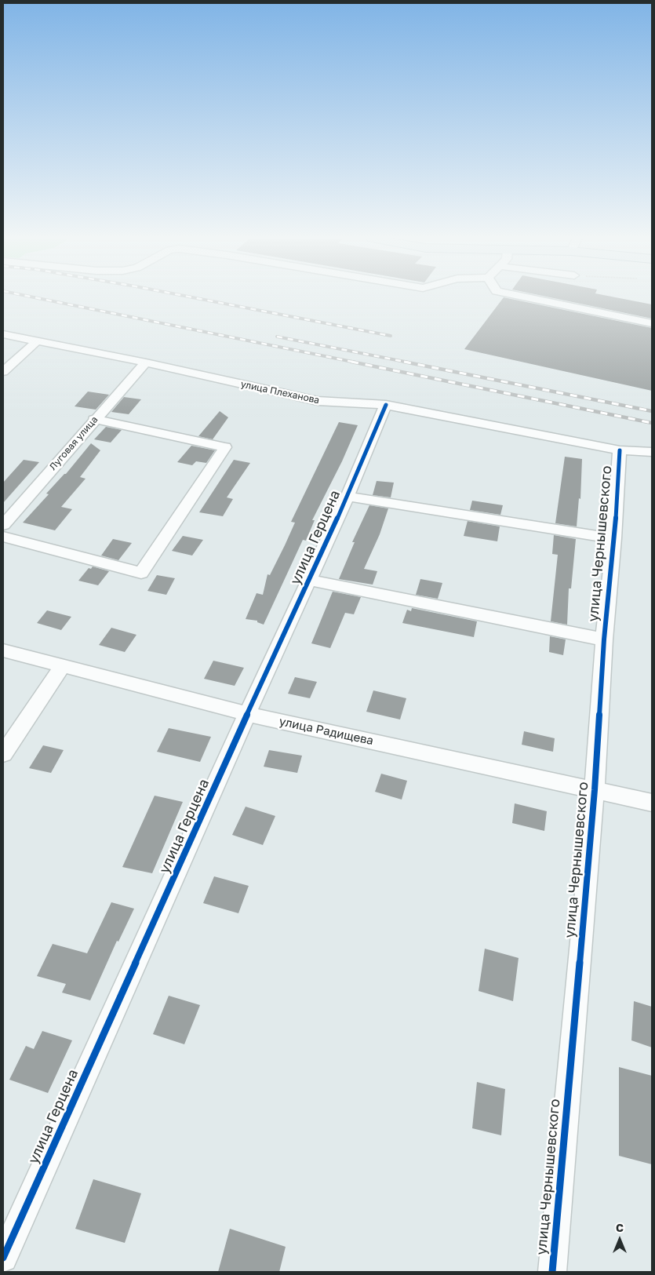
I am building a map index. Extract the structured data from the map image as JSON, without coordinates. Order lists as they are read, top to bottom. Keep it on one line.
{"streets":{"street":["улица Плеханова","Луговая улица","улица Герцена","улица Чернышевского","улица Радищева"]},"crossings":[["улица Плеханова","Луговая улица"],["улица Плеханова","улица Герцена"],["улица Плеханова","улица Чернышевского"],["улица Герцена","улица Радищева"],["улица Чернышевского","улица Радищева"]],"north":"top"}
